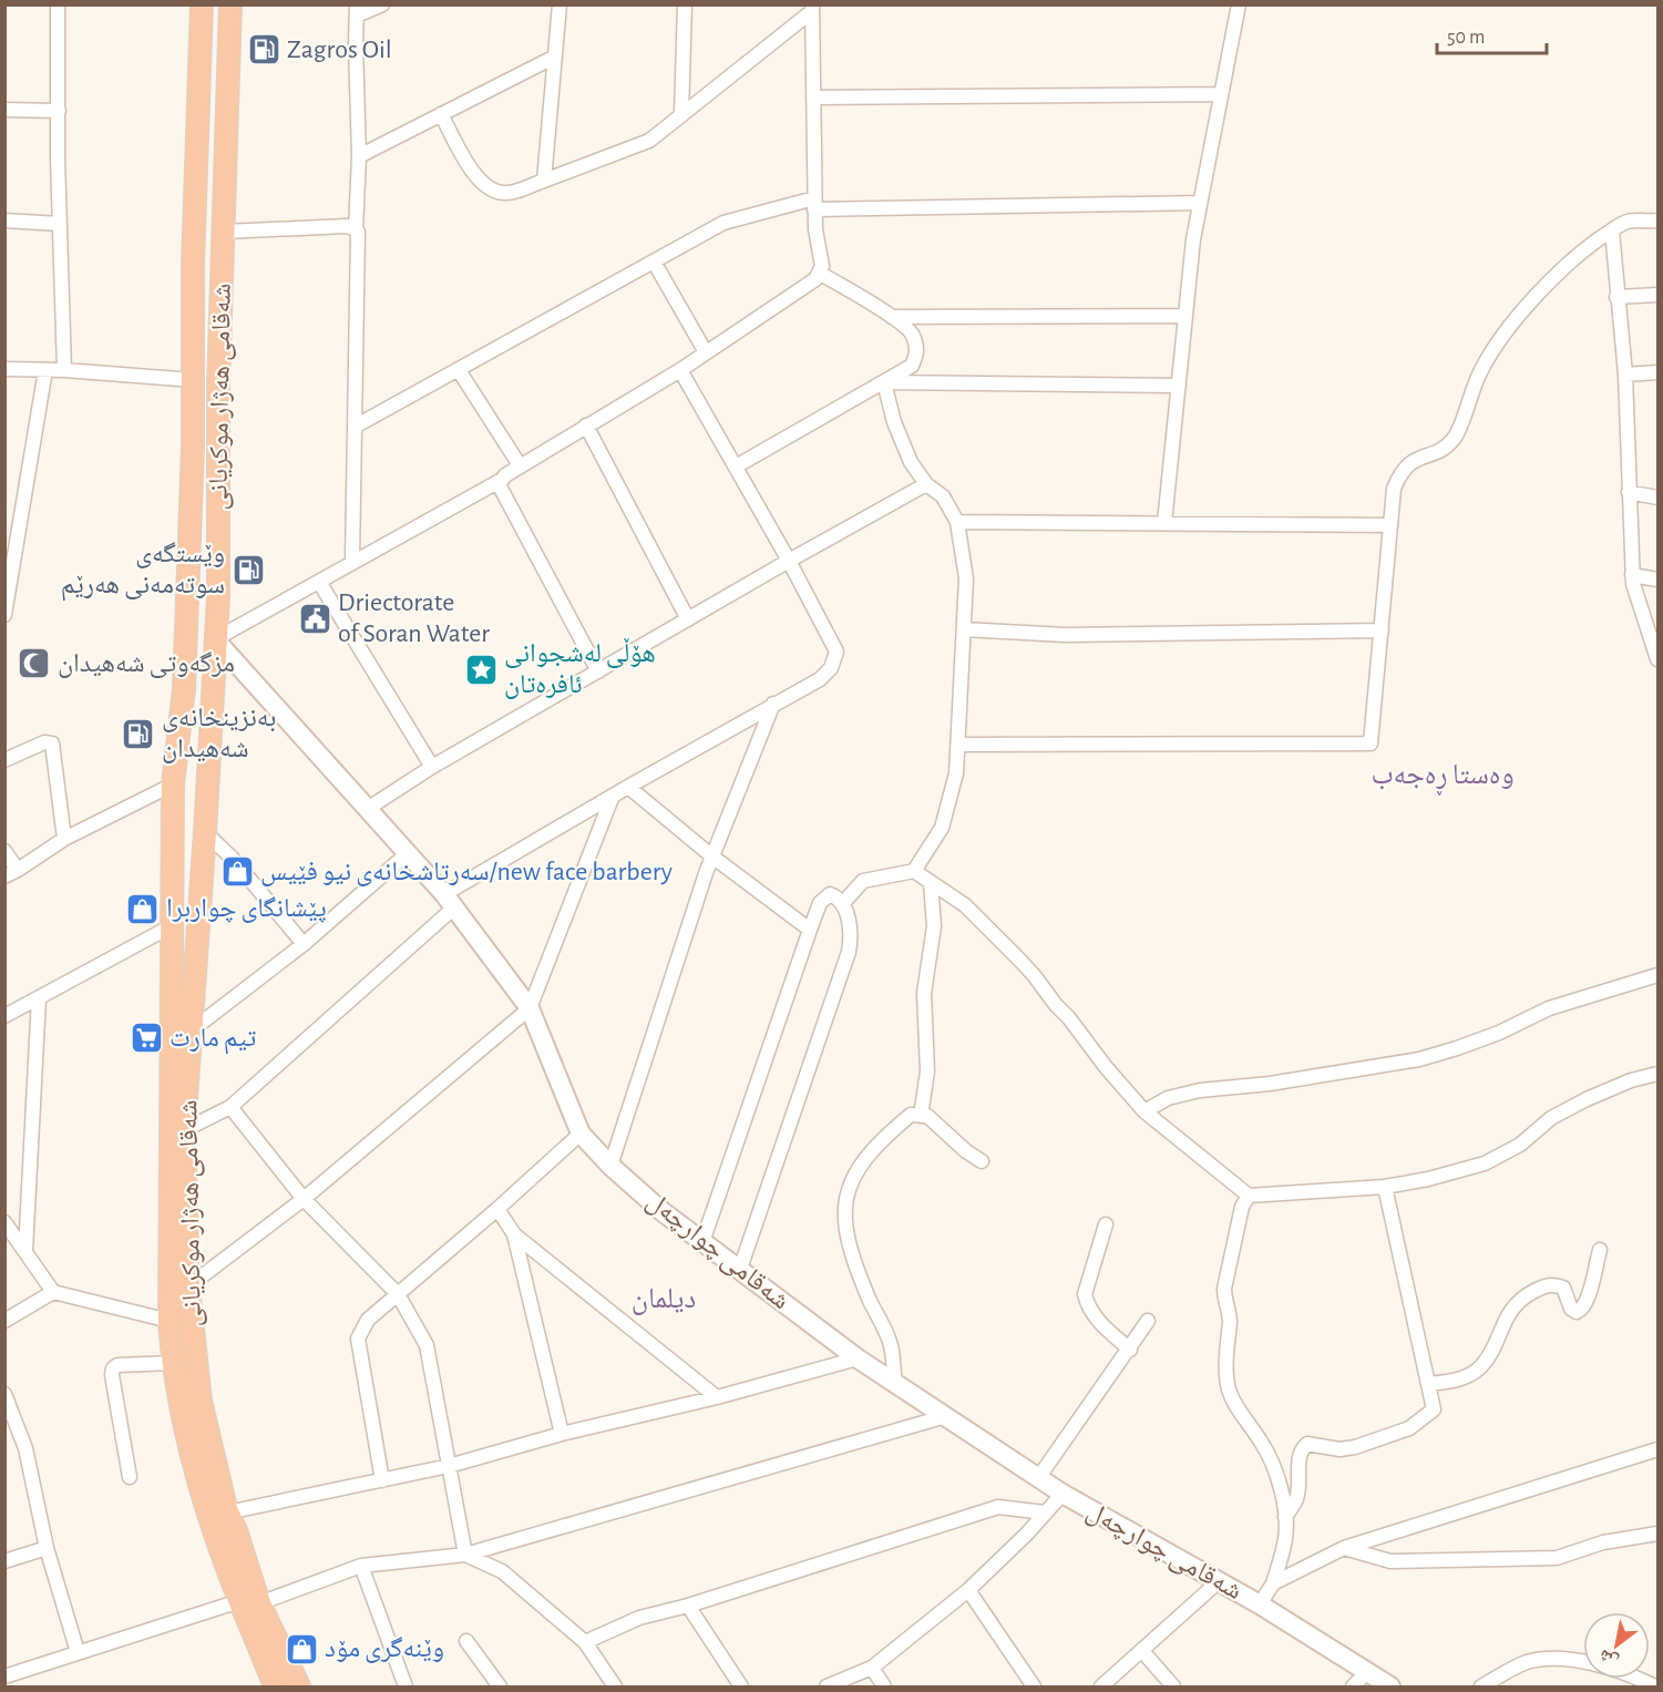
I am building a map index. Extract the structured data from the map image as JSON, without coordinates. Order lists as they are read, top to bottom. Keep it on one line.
{"streets":{"highway":["شەقامی ھەژار موکریانی"],"main road":["شەقامی چوارچەل"]},"crossings":[["شەقامی ھەژار موکریانی","شەقامی چوارچەل"]],"districts":["وەستا ڕەجەب","دیلمان"],"places":{"fuel station":["Zagros Oil","وێستگەی سوتەمەنی هەرێم","بەنزینخانەی شەهیدان"],"public building":["Driectorate of Soran Water"],"mosque":["مزگەوتی شەهیدان"],"place":["هۆڵی لەشجوانی ئافرەتان"],"shop":["سەرتاشخانەی نیو فێیس/new face barbery","پێشانگای چواربرا","وێنەگری مۆد"],"supermarket":["تيم مارت"]},"scale_bar":"50 m","north":"bottom left"}
